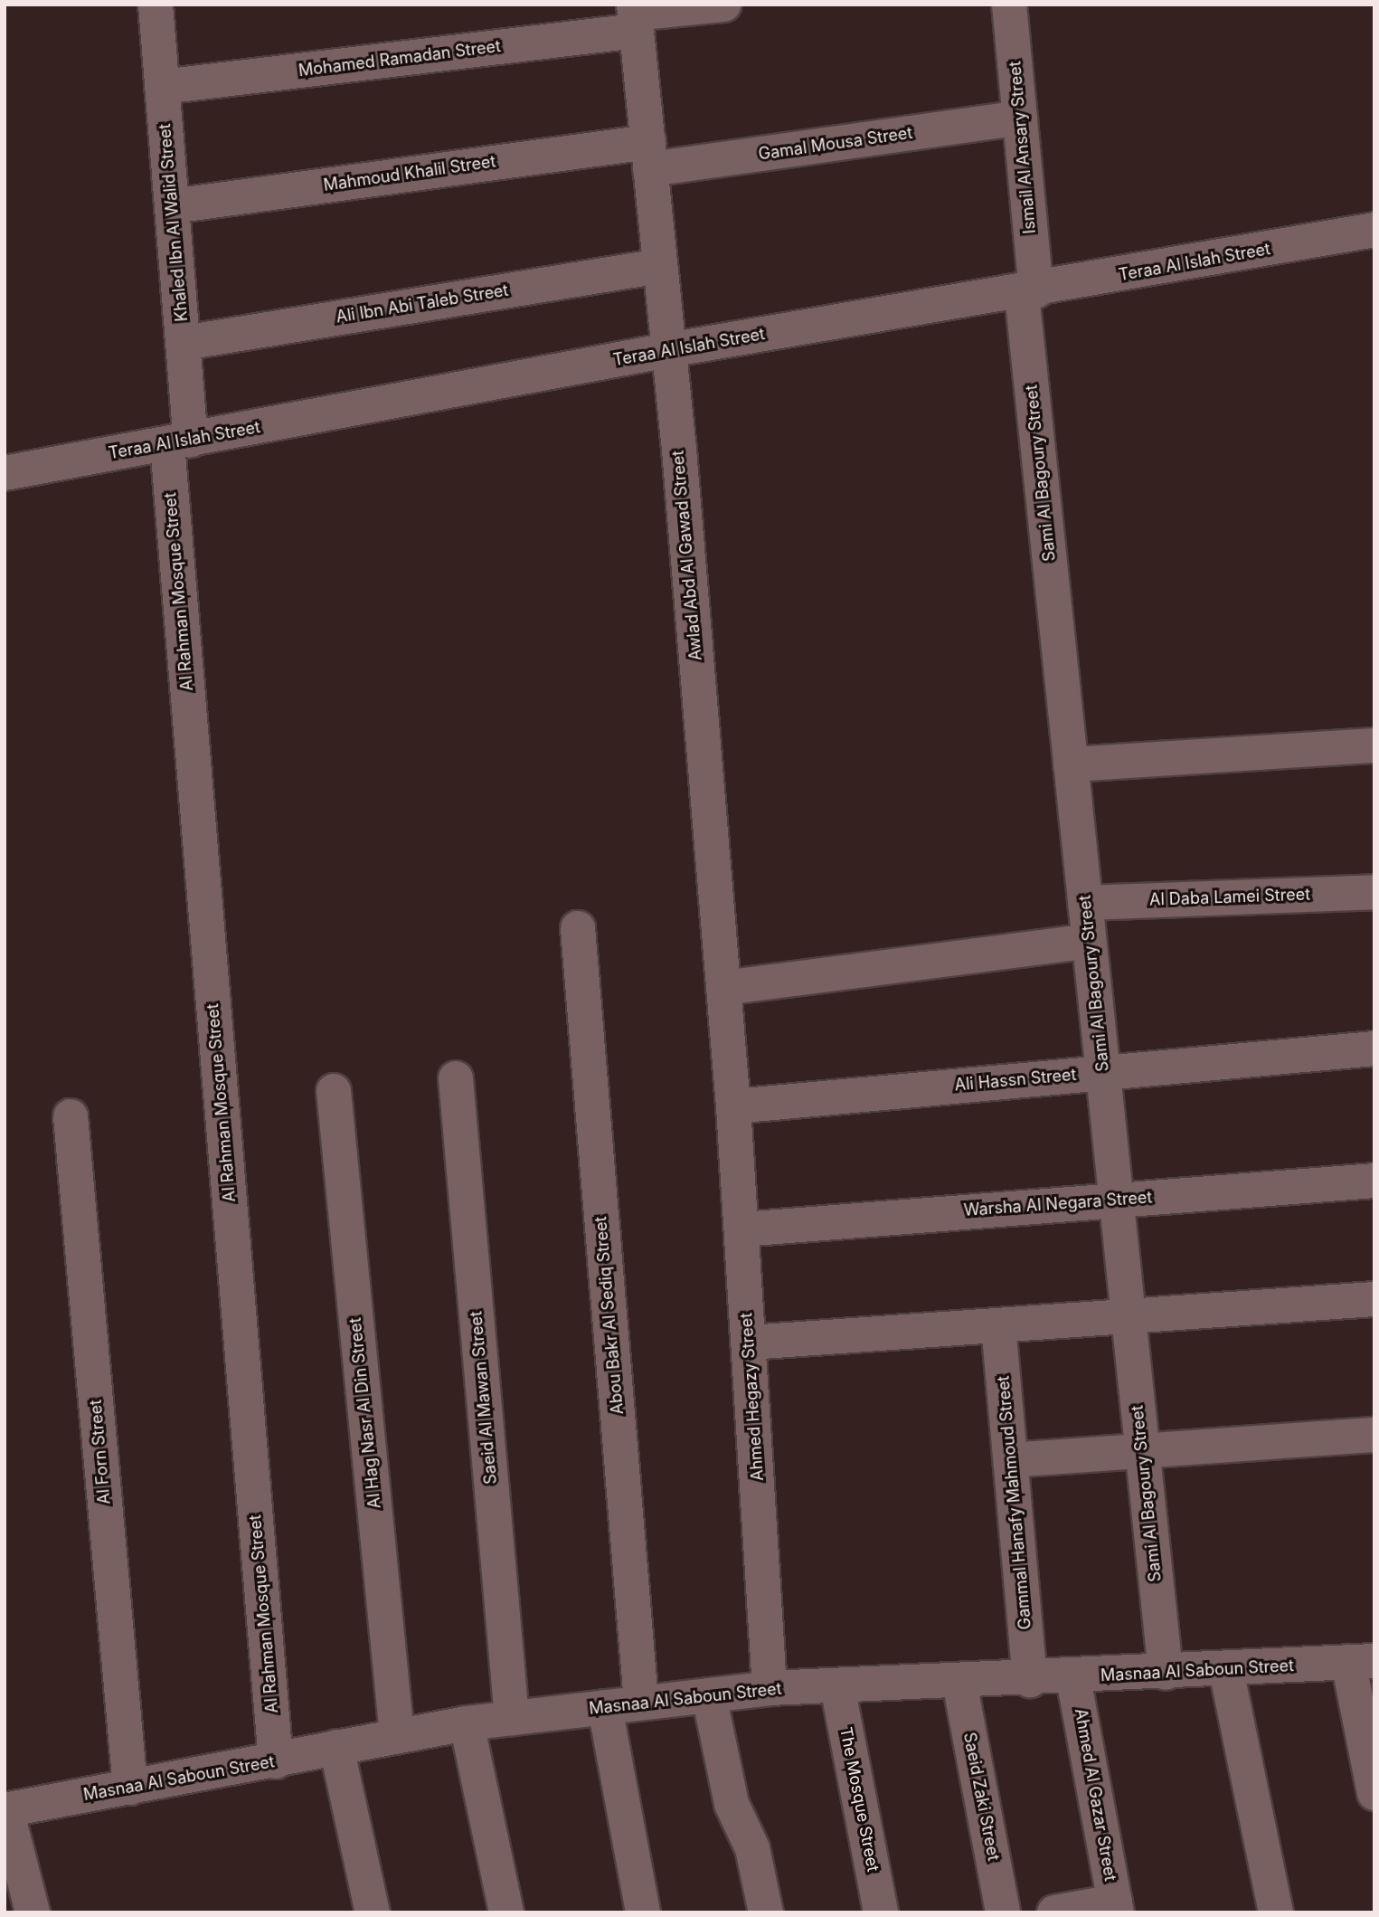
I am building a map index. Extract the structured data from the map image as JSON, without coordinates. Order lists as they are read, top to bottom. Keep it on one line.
{"streets":{"street":["Mohamed Ramadan Street","Gamal Mousa Street","Ismail Al Ansary Street","Mahmoud Khalil Street","Khaled Ibn Al Walid Street","Teraa Al Islah Street","Ali Ibn Abi Taleb Street","Sami Al Bagoury Street","Awlad Abd Al Gawad Street","Al Rahman Mosque Street","Al Daba Lamei Street","Ali Hassn Street","Warsha Al Negara Street","Abou Bakr Al Sediq Street","Ahmed Hegazy Street","Saeid Al Mawan Street","Al Hag Nasr Al Din Street","Al Forn Street","Gammal Hanafy Mahmoud Street","Masnaa Al Saboun Street","Ahmed Al Gazar Street","Saeid Zaki Street","The Mosque Street"]},"crossings":[["Mohamed Ramadan Street","Khaled Ibn Al Walid Street"],["Mohamed Ramadan Street","Awlad Abd Al Gawad Street"],["Gamal Mousa Street","Ismail Al Ansary Street"],["Gamal Mousa Street","Mahmoud Khalil Street"],["Gamal Mousa Street","Awlad Abd Al Gawad Street"],["Ismail Al Ansary Street","Teraa Al Islah Street"],["Ismail Al Ansary Street","Sami Al Bagoury Street"],["Mahmoud Khalil Street","Khaled Ibn Al Walid Street"],["Mahmoud Khalil Street","Awlad Abd Al Gawad Street"],["Khaled Ibn Al Walid Street","Teraa Al Islah Street"],["Khaled Ibn Al Walid Street","Ali Ibn Abi Taleb Street"],["Khaled Ibn Al Walid Street","Al Rahman Mosque Street"],["Teraa Al Islah Street","Sami Al Bagoury Street"],["Teraa Al Islah Street","Awlad Abd Al Gawad Street"],["Teraa Al Islah Street","Al Rahman Mosque Street"],["Ali Ibn Abi Taleb Street","Awlad Abd Al Gawad Street"],["Sami Al Bagoury Street","Al Daba Lamei Street"],["Sami Al Bagoury Street","Ali Hassn Street"],["Sami Al Bagoury Street","Warsha Al Negara Street"],["Sami Al Bagoury Street","Masnaa Al Saboun Street"],["Awlad Abd Al Gawad Street","Ali Hassn Street"],["Awlad Abd Al Gawad Street","Ahmed Hegazy Street"],["Al Rahman Mosque Street","Masnaa Al Saboun Street"],["Ali Hassn Street","Ahmed Hegazy Street"],["Warsha Al Negara Street","Ahmed Hegazy Street"],["Abou Bakr Al Sediq Street","Masnaa Al Saboun Street"],["Ahmed Hegazy Street","Masnaa Al Saboun Street"],["Saeid Al Mawan Street","Masnaa Al Saboun Street"],["Al Hag Nasr Al Din Street","Masnaa Al Saboun Street"],["Al Forn Street","Masnaa Al Saboun Street"],["Gammal Hanafy Mahmoud Street","Masnaa Al Saboun Street"],["Masnaa Al Saboun Street","Ahmed Al Gazar Street"],["Masnaa Al Saboun Street","Saeid Zaki Street"],["Masnaa Al Saboun Street","The Mosque Street"]]}
